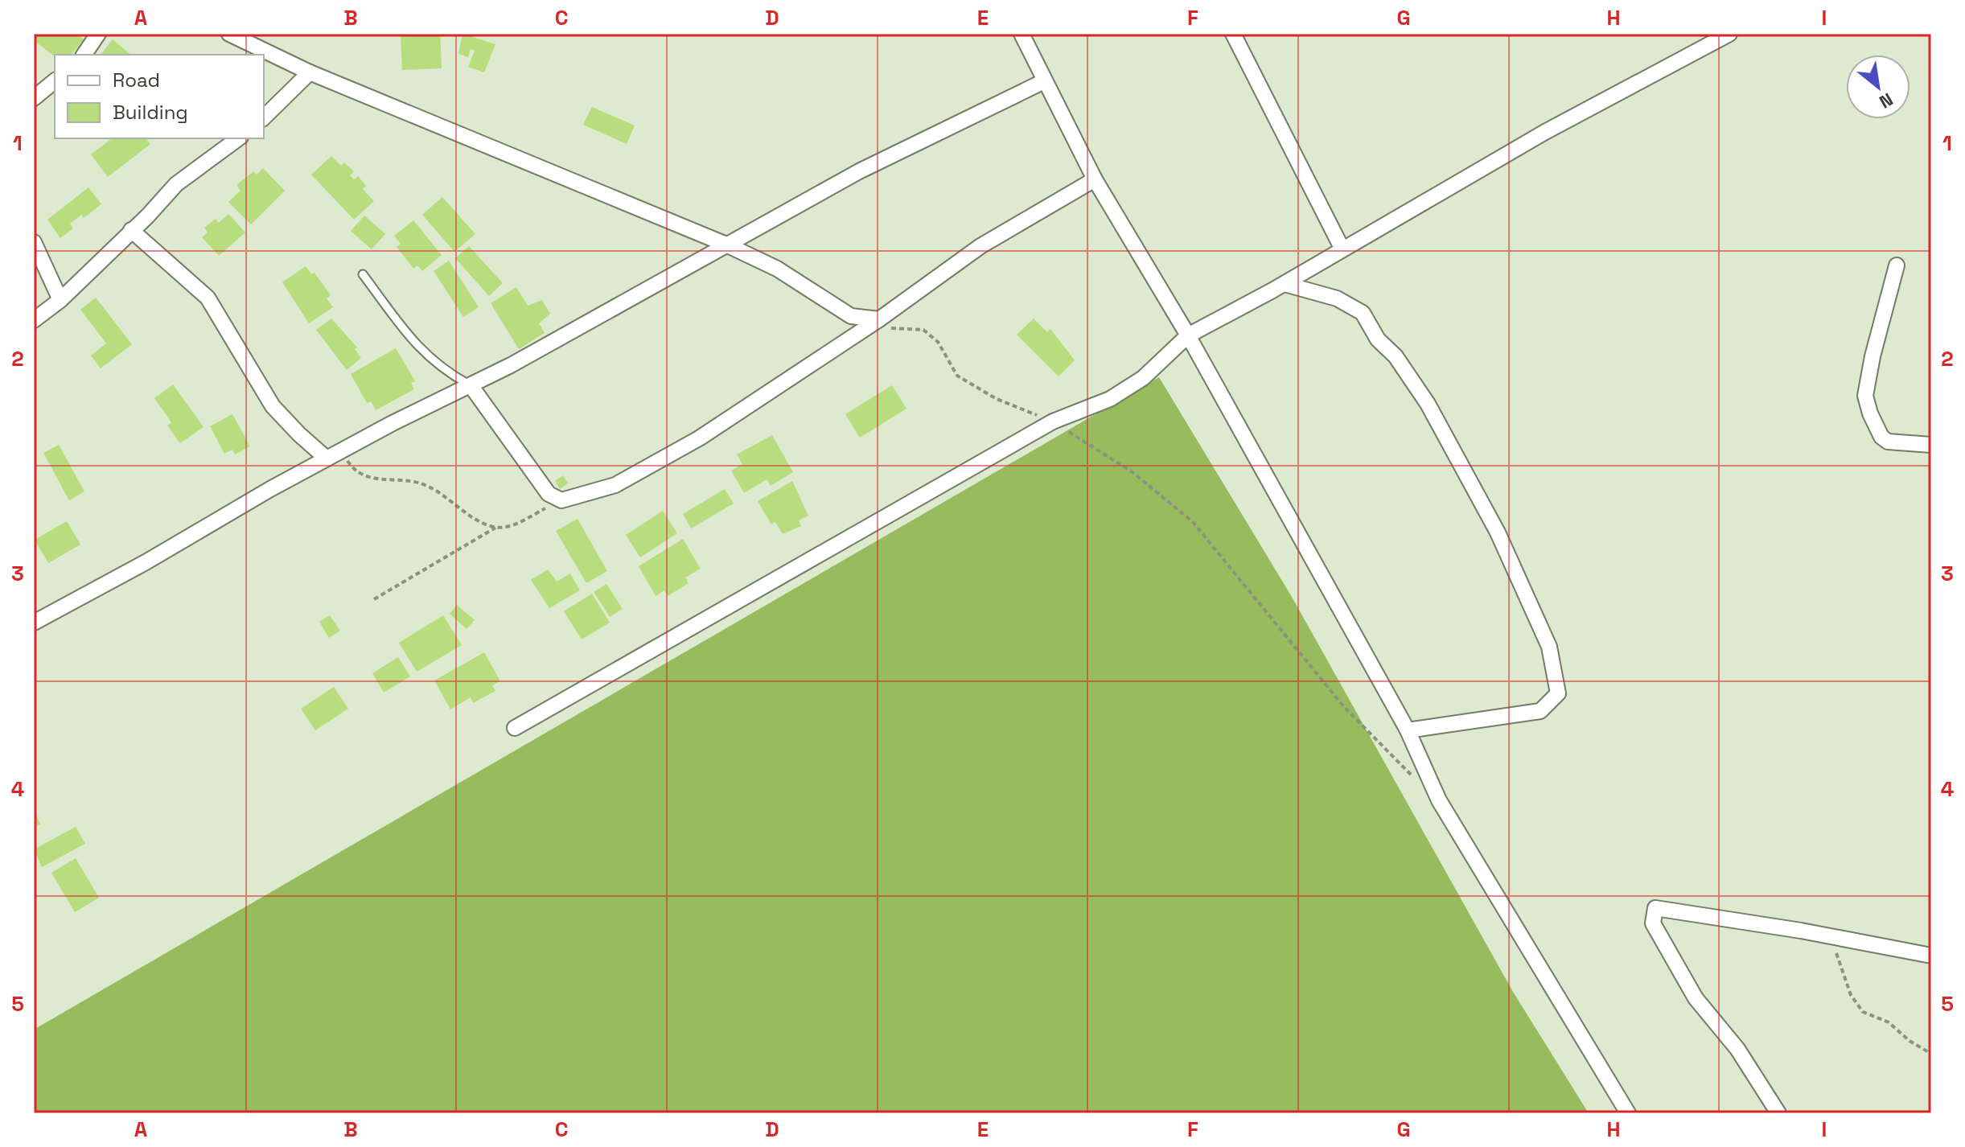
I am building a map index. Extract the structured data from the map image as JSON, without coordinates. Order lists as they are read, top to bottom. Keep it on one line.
{"legend":["Road","Building"],"north":"bottom right","grid":{"columns":["A","B","C","D","E","F","G","H","I"],"rows":["1","2","3","4","5"]}}
